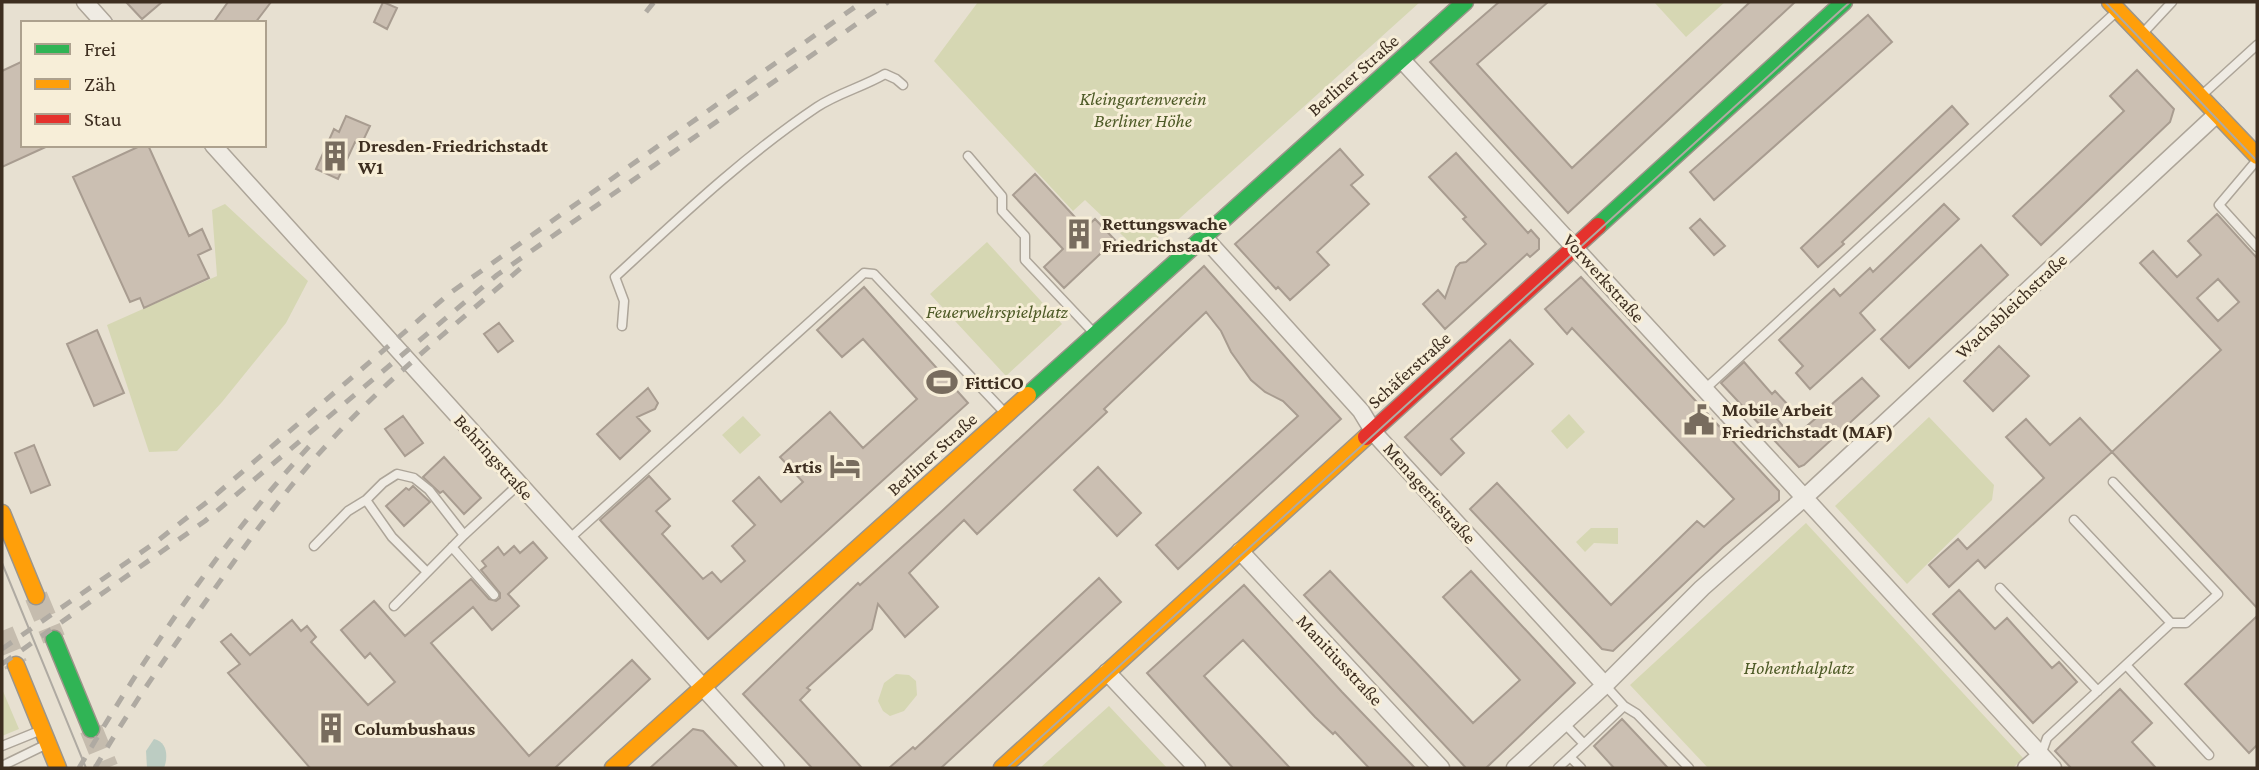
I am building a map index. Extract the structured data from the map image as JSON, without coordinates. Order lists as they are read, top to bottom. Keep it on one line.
{"streets":{"street":["Berliner Straße","Vorwerkstraße","Wachsbleichstraße","Schäferstraße","Behringstraße","Menageriestraße","Manitiusstraße"]},"crossings":[["Berliner Straße","Vorwerkstraße"],["Berliner Straße","Behringstraße"],["Berliner Straße","Menageriestraße"],["Vorwerkstraße","Wachsbleichstraße"],["Vorwerkstraße","Schäferstraße"],["Schäferstraße","Menageriestraße"],["Schäferstraße","Manitiusstraße"]],"parks":["Kleingartenverein Berliner Höhe","Feuerwehrspielplatz","Hohenthalplatz"],"places":{"building":["Dresden-Friedrichstadt W1","Rettungswache Friedrichstadt","Columbushaus"],"sports":["FittiCO"],"public building":["Mobile Arbeit Friedrichstadt (MAF)"],"hotel":["Artis"]},"legend":["Frei","Zäh","Stau"]}
